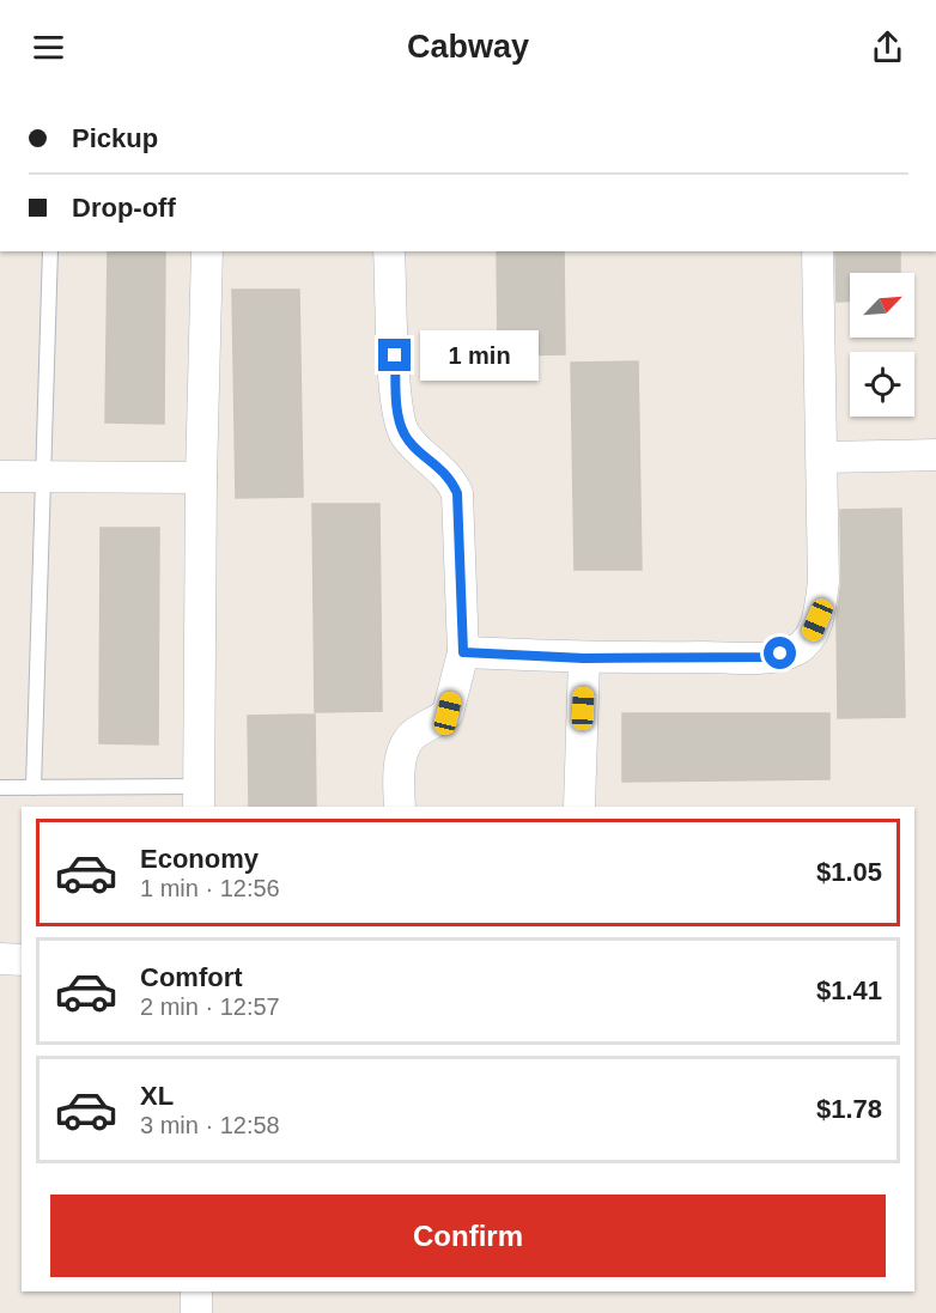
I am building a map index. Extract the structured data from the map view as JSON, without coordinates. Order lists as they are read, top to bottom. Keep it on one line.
{"north":"top right","page":{"header":"Cabway","banner":["Pickup","Drop-off"],"bubble":"1 min","list":[{"name":"Economy","note":"1 min · 12:56","value":"$1.05"},{"name":"Comfort","note":"2 min · 12:57","value":"$1.41"},{"name":"XL","note":"3 min · 12:58","value":"$1.78"}],"buttons":"Confirm"}}
